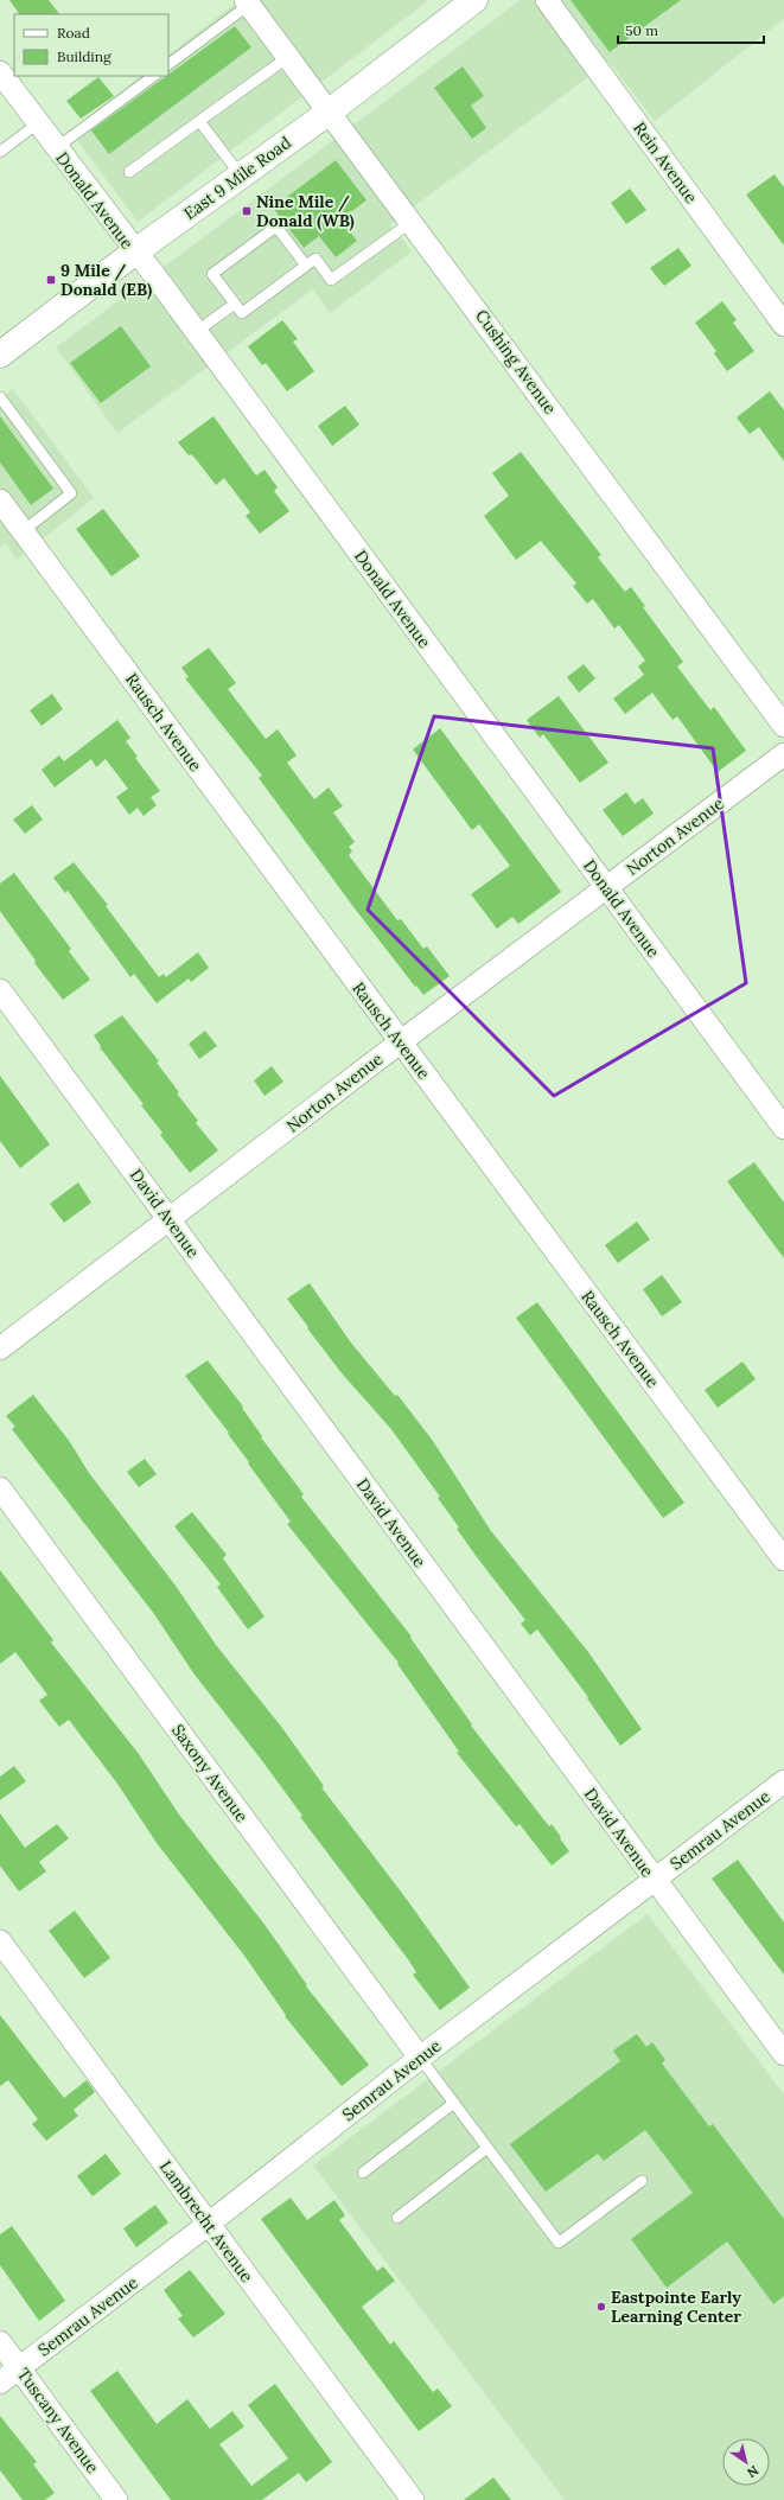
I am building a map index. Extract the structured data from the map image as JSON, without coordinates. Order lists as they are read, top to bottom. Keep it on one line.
{"streets":{"main road":["East 9 Mile Road"],"street":["Rein Avenue","Donald Avenue","Cushing Avenue","Rausch Avenue","Norton Avenue","David Avenue","Saxony Avenue","Semrau Avenue","Lambrecht Avenue","Tuscany Avenue"]},"crossings":[["East 9 Mile Road","Donald Avenue"],["East 9 Mile Road","Cushing Avenue"],["Donald Avenue","Norton Avenue"],["Rausch Avenue","Norton Avenue"],["Norton Avenue","David Avenue"],["David Avenue","Semrau Avenue"],["Saxony Avenue","Semrau Avenue"],["Semrau Avenue","Lambrecht Avenue"],["Semrau Avenue","Tuscany Avenue"]],"places":{"transit":["Nine Mile / Donald (WB)","9 Mile / Donald (EB)"],"other":["Eastpointe Early Learning Center"]},"legend":["Road","Building"],"scale_bar":"50 m","north":"bottom right"}
